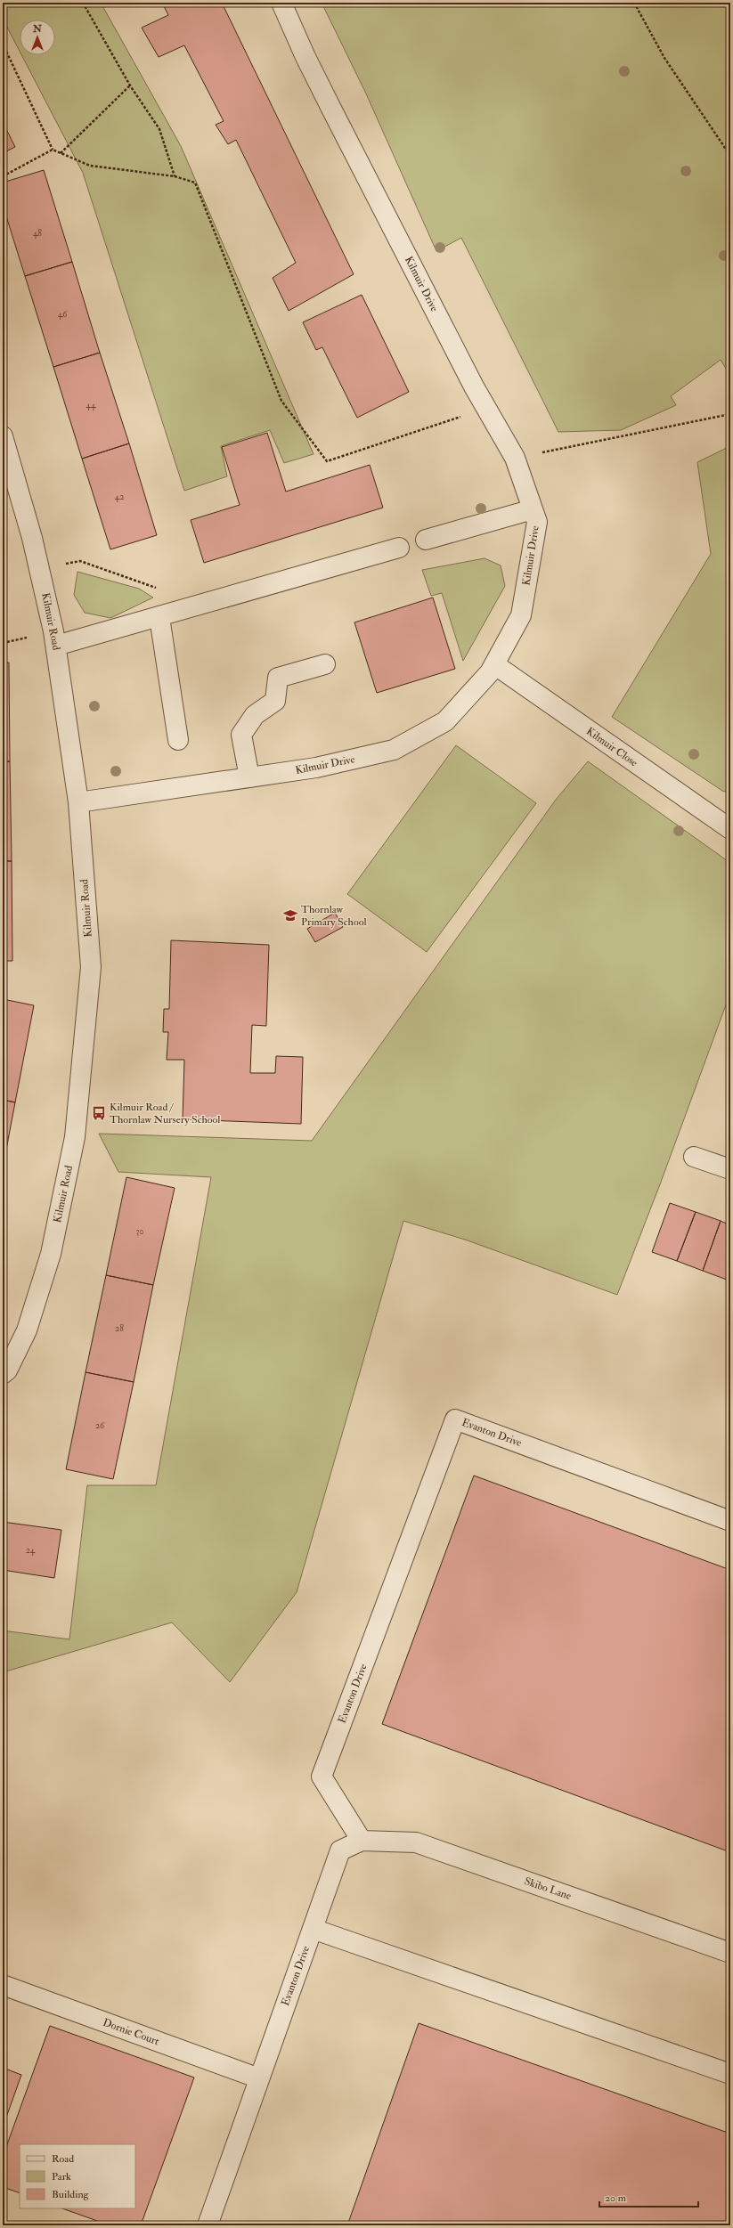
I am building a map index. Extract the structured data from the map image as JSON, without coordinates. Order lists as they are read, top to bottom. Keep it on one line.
{"streets":{"street":["Kilmuir Drive","Kilmuir Road","Kilmuir Close","Evanton Drive","Skibo Lane","Dornie Court"]},"crossings":[["Kilmuir Drive","Kilmuir Road"],["Kilmuir Drive","Kilmuir Close"],["Evanton Drive","Skibo Lane"],["Evanton Drive","Dornie Court"]],"places":{"school or university":["Thornlaw Primary School"],"bus stop":["Kilmuir Road / Thornlaw Nursery School"]},"house_numbers":["48","46","44","42","30","28","26","24"],"legend":["Road","Park","Building"],"scale_bar":"20 m","north":"top"}
